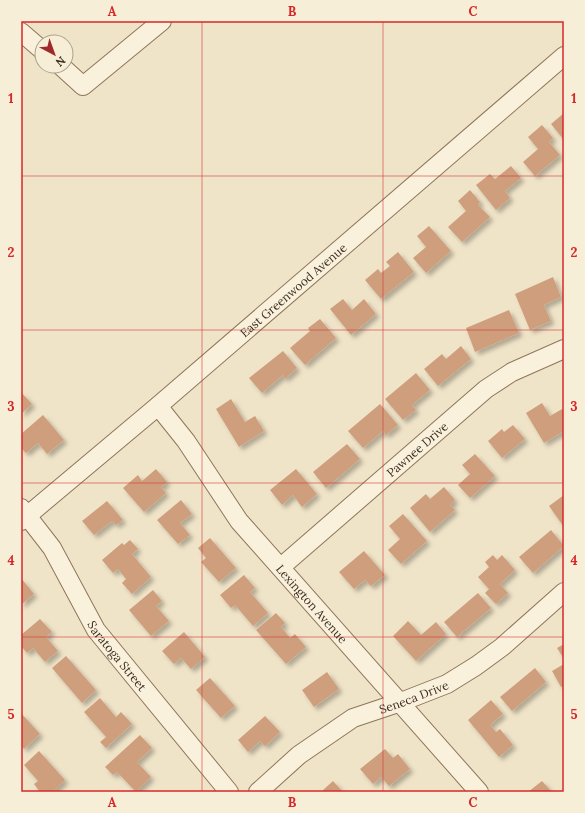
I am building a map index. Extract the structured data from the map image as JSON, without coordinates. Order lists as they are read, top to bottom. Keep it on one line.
{"streets":{"street":["East Greenwood Avenue","Pawnee Drive","Lexington Avenue","Saratoga Street","Seneca Drive"]},"crossings":[["East Greenwood Avenue","Lexington Avenue"],["East Greenwood Avenue","Saratoga Street"],["Pawnee Drive","Lexington Avenue"],["Lexington Avenue","Seneca Drive"]],"north":"bottom right","grid":{"columns":["A","B","C"],"rows":["1","2","3","4","5"]}}
